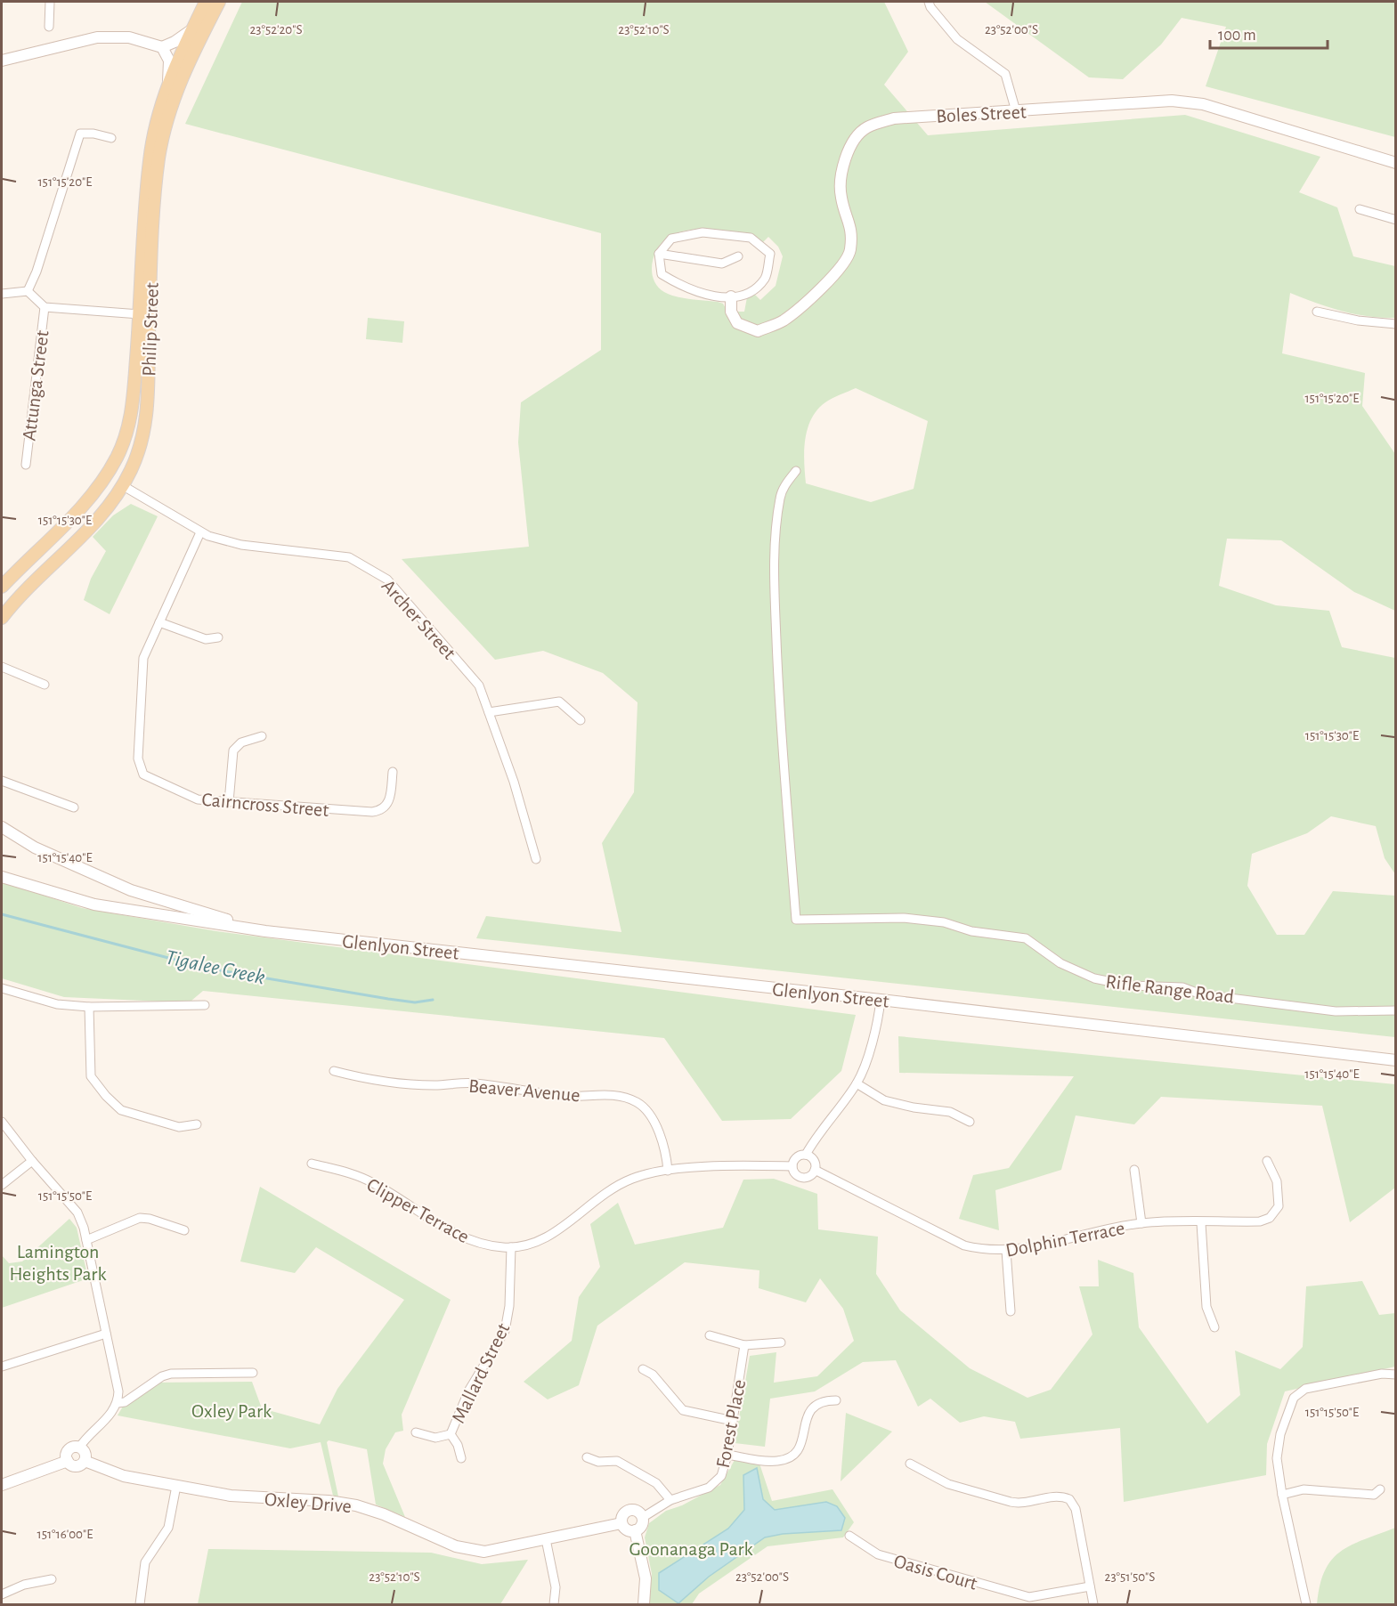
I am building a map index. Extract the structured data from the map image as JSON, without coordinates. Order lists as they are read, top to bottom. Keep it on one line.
{"streets":{"main road":["Philip Street"],"street":["Boles Street","Attunga Street","Archer Street","Cairncross Street","Glenlyon Street","Rifle Range Road","Beaver Avenue","Clipper Terrace","Dolphin Terrace","Mallard Street","Forest Place","Oxley Drive","Oasis Court"]},"crossings":[["Philip Street","Archer Street"],["Archer Street","Cairncross Street"],["Beaver Avenue","Clipper Terrace"],["Clipper Terrace","Dolphin Terrace"],["Clipper Terrace","Mallard Street"],["Forest Place","Oxley Drive"]],"water":["Tigalee Creek"],"parks":["Lamington Heights Park","Oxley Park","Goonanaga Park"],"scale_bar":"100 m","coordinates":["23°52'20\"S","23°52'10\"S","23°52'00\"S","151°15'20\"E","151°15'30\"E","151°15'40\"E","151°15'50\"E","151°16'00\"E","23°51'50\"S"]}
